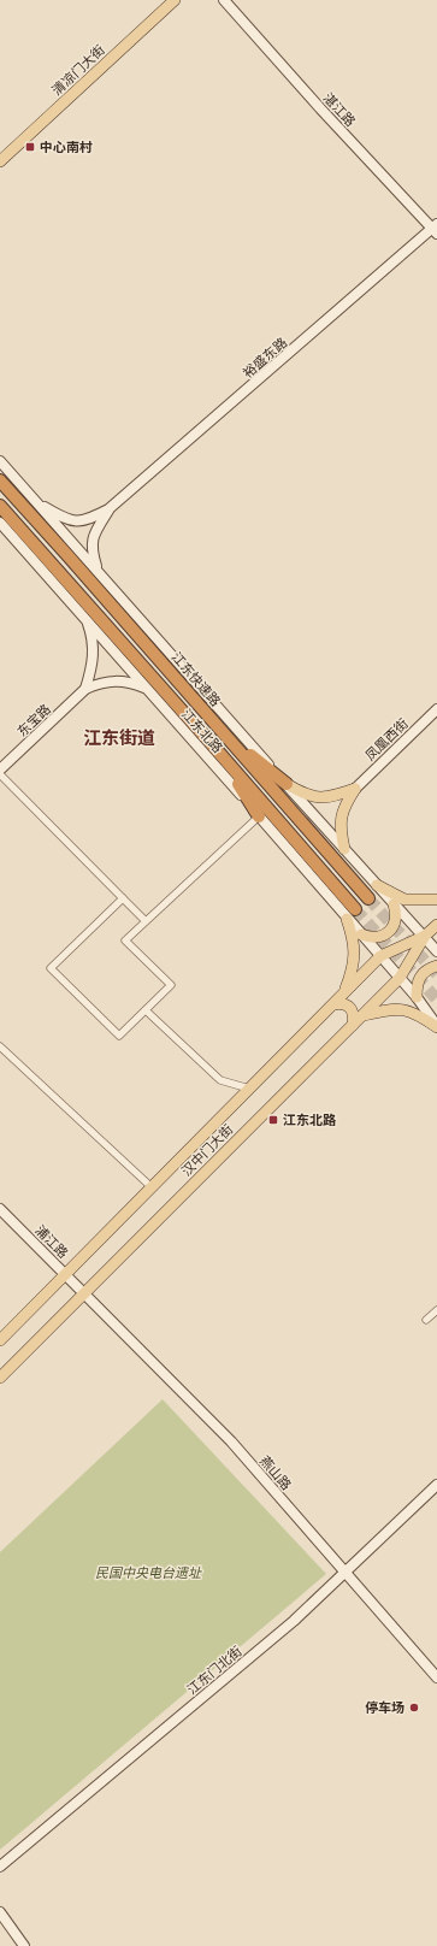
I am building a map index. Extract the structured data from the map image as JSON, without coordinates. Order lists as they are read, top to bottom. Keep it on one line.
{"streets":{"highway":["江东快速路"],"main road":["清凉门大街","汉中门大街"],"street":["湛江路","裕盛东路","东宝路","江东北路","凤凰西街","浦江路","燕山路","江东门北街"]},"crossings":[["湛江路","裕盛东路"],["裕盛东路","江东北路"],["江东北路","汉中门大街"],["汉中门大街","浦江路"],["汉中门大街","燕山路"],["浦江路","燕山路"],["燕山路","江东门北街"]],"districts":["江东街道"],"parks":["民国中央电台遗址"],"places":{"transit":["中心南村","江东北路"],"other":["停车场"]}}
